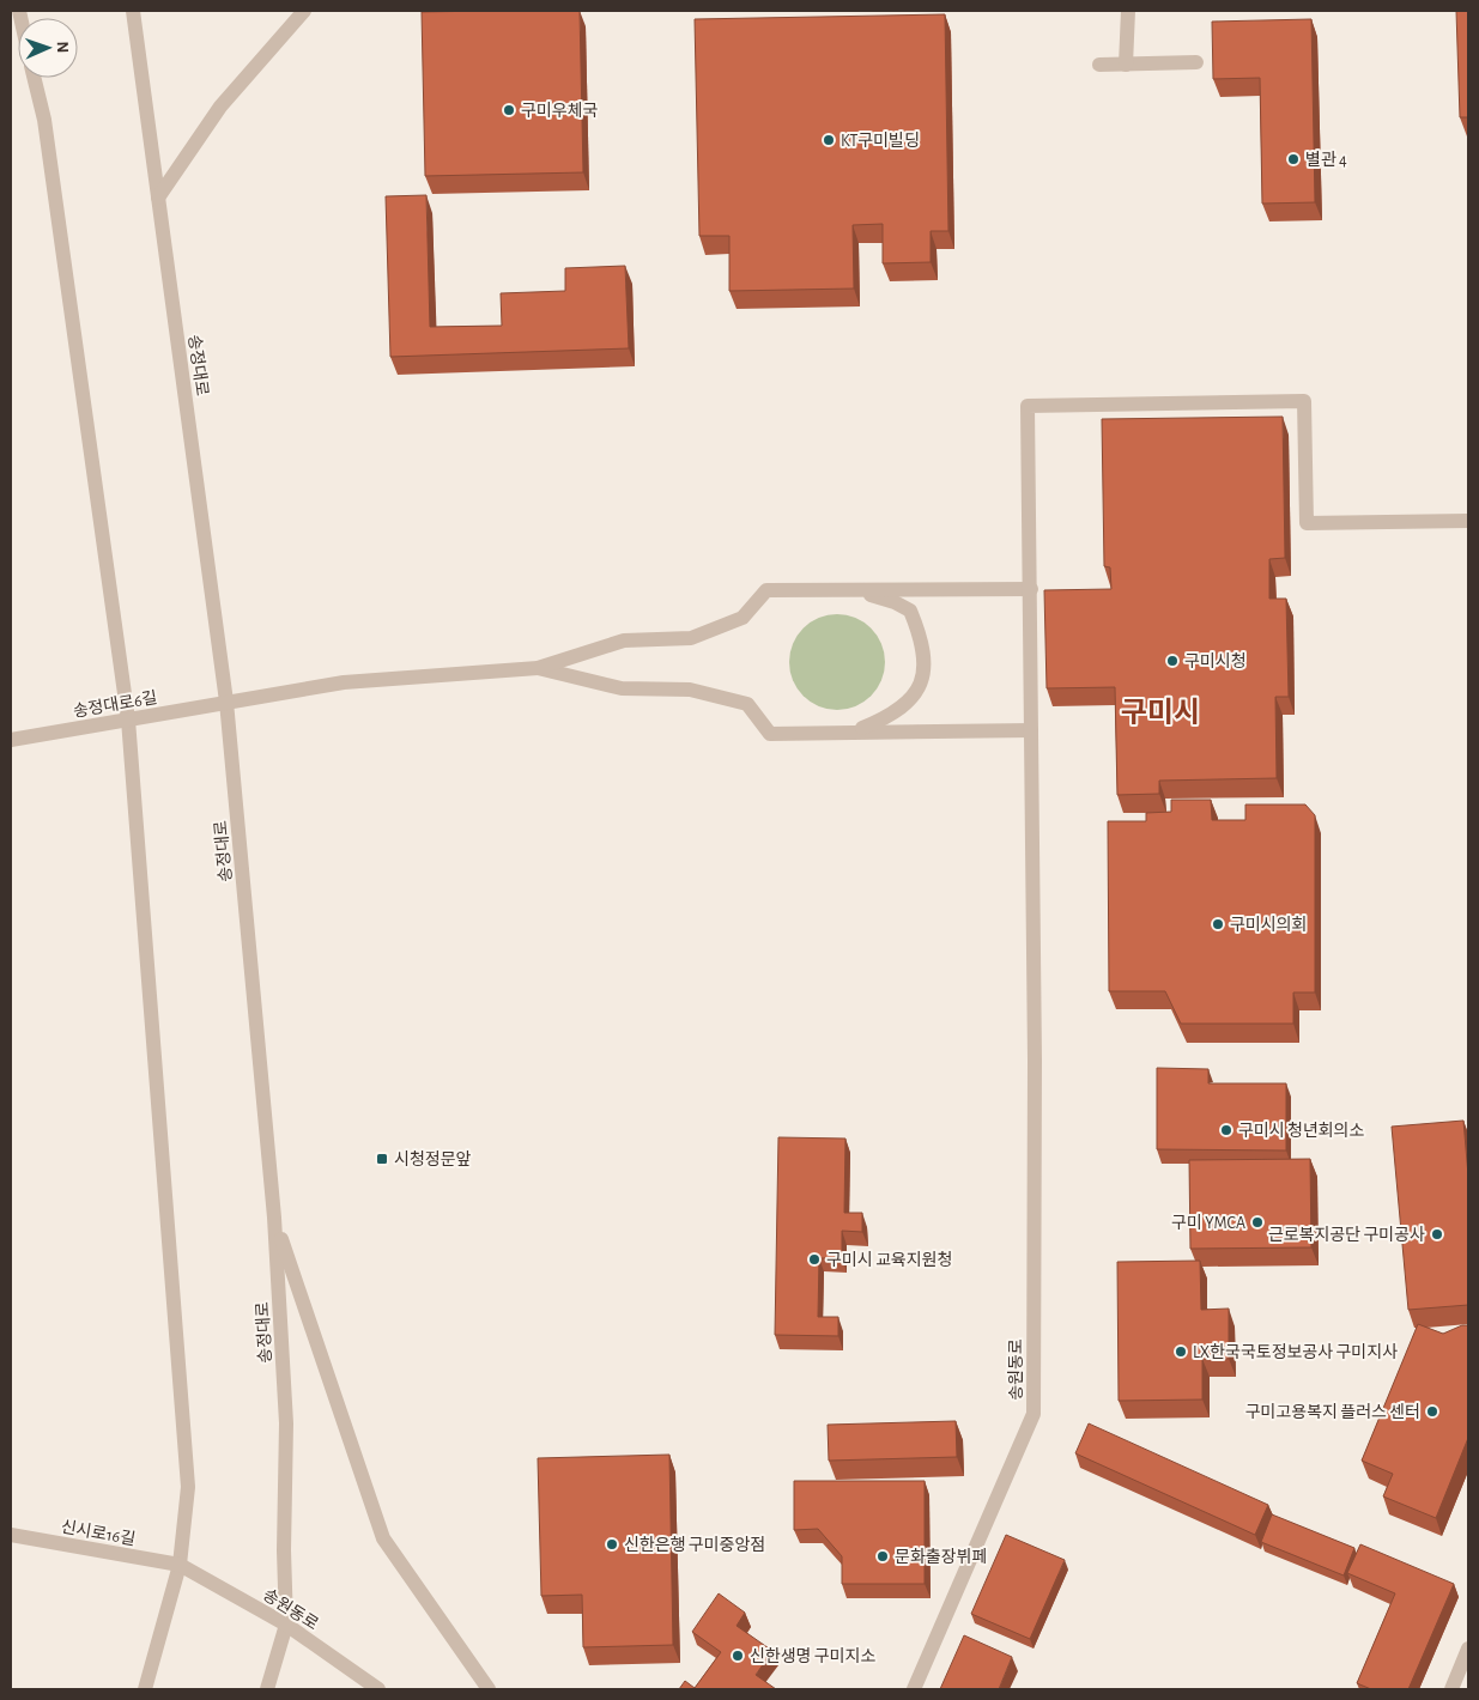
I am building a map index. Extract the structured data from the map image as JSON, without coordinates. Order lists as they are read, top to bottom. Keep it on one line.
{"streets":{"street":["송정대로","송정대로6길","송원동로","신시로16길"]},"crossings":[["송정대로","송정대로6길"],["송정대로","송원동로"],["송원동로","신시로16길"]],"districts":["구미시"],"places":{"other":["구미우체국","KT구미빌딩","별관 4","구미시청","구미시의회","구미시 청년회의소","구미 YMCA","근로복지공단 구미공사","구미시 교육지원청","LX한국국토정보공사 구미지사","구미고용복지 플러스 센터","신한은행 구미중앙점","문화출장뷔페","신한생명 구미지소"],"transit":["시청정문앞"]},"north":"right"}
